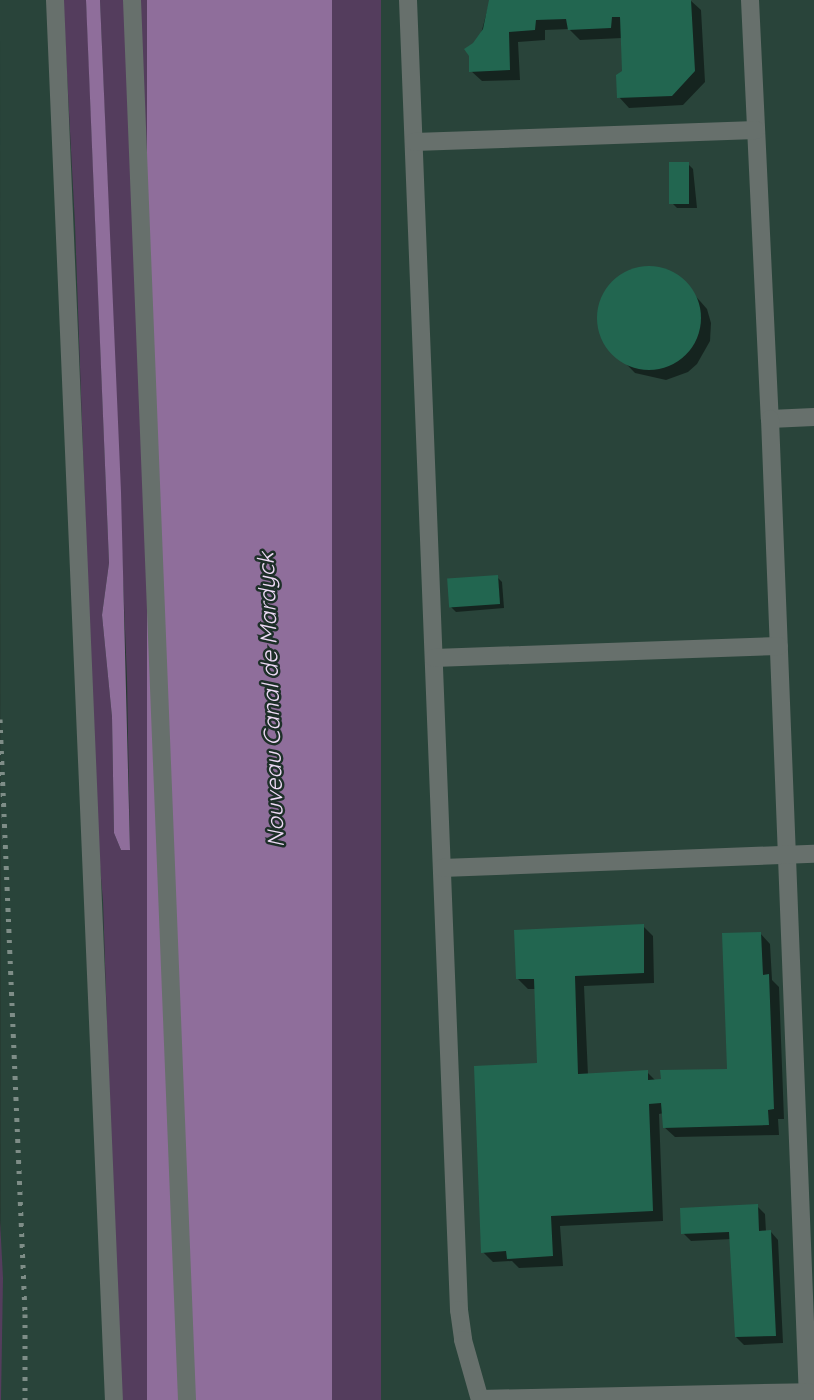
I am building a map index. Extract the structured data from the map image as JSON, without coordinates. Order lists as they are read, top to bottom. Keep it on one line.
{"water":["Nouveau Canal de Mardyck"]}
